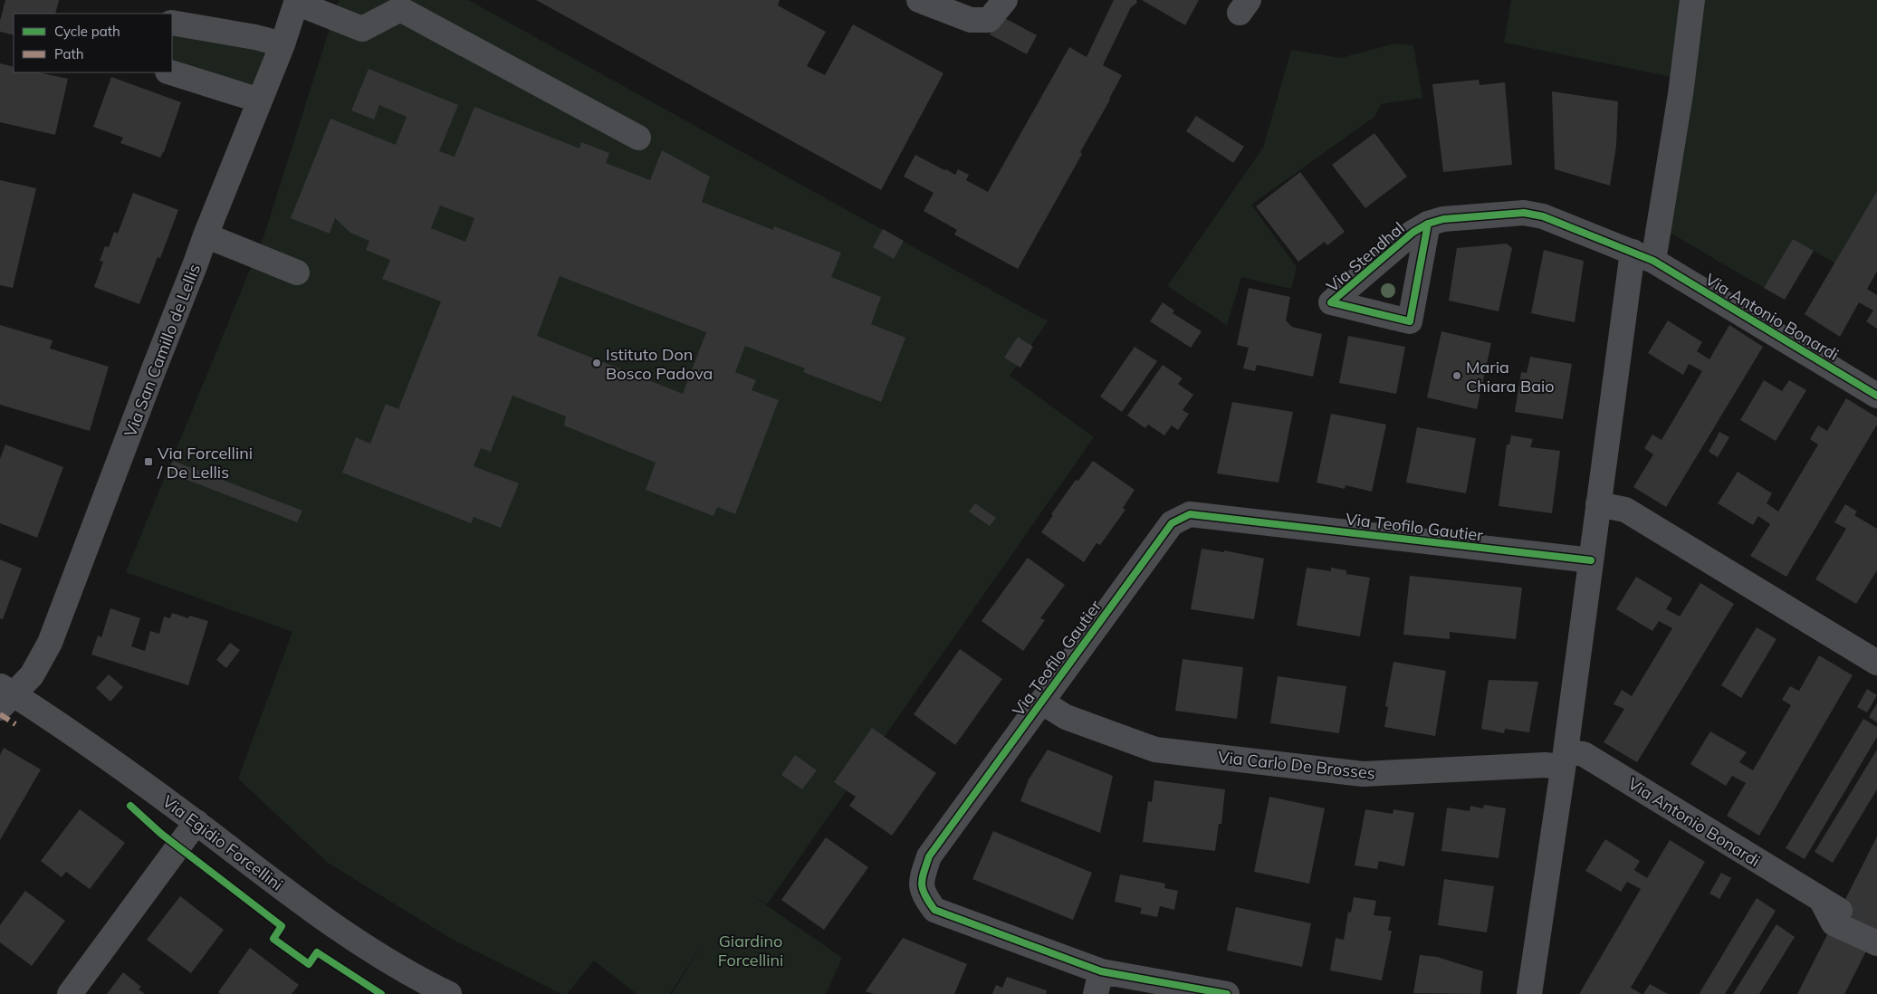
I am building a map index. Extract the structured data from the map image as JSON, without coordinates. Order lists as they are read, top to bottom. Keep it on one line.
{"streets":{"street":["Via Stendhal","Via Antonio Bonardi","Via San Camillo de Lellis","Via Teofilo Gautier","Via Carlo De Brosses","Via Egidio Forcellini"]},"crossings":[["Via Stendhal","Via Antonio Bonardi"],["Via Antonio Bonardi","Via Carlo De Brosses"],["Via San Camillo de Lellis","Via Egidio Forcellini"],["Via Teofilo Gautier","Via Carlo De Brosses"]],"parks":["Giardino Forcellini"],"places":{"other":["Istituto Don Bosco Padova","Maria Chiara Baio"],"transit":["Via Forcellini / De Lellis"]},"legend":["Cycle path","Path"]}
